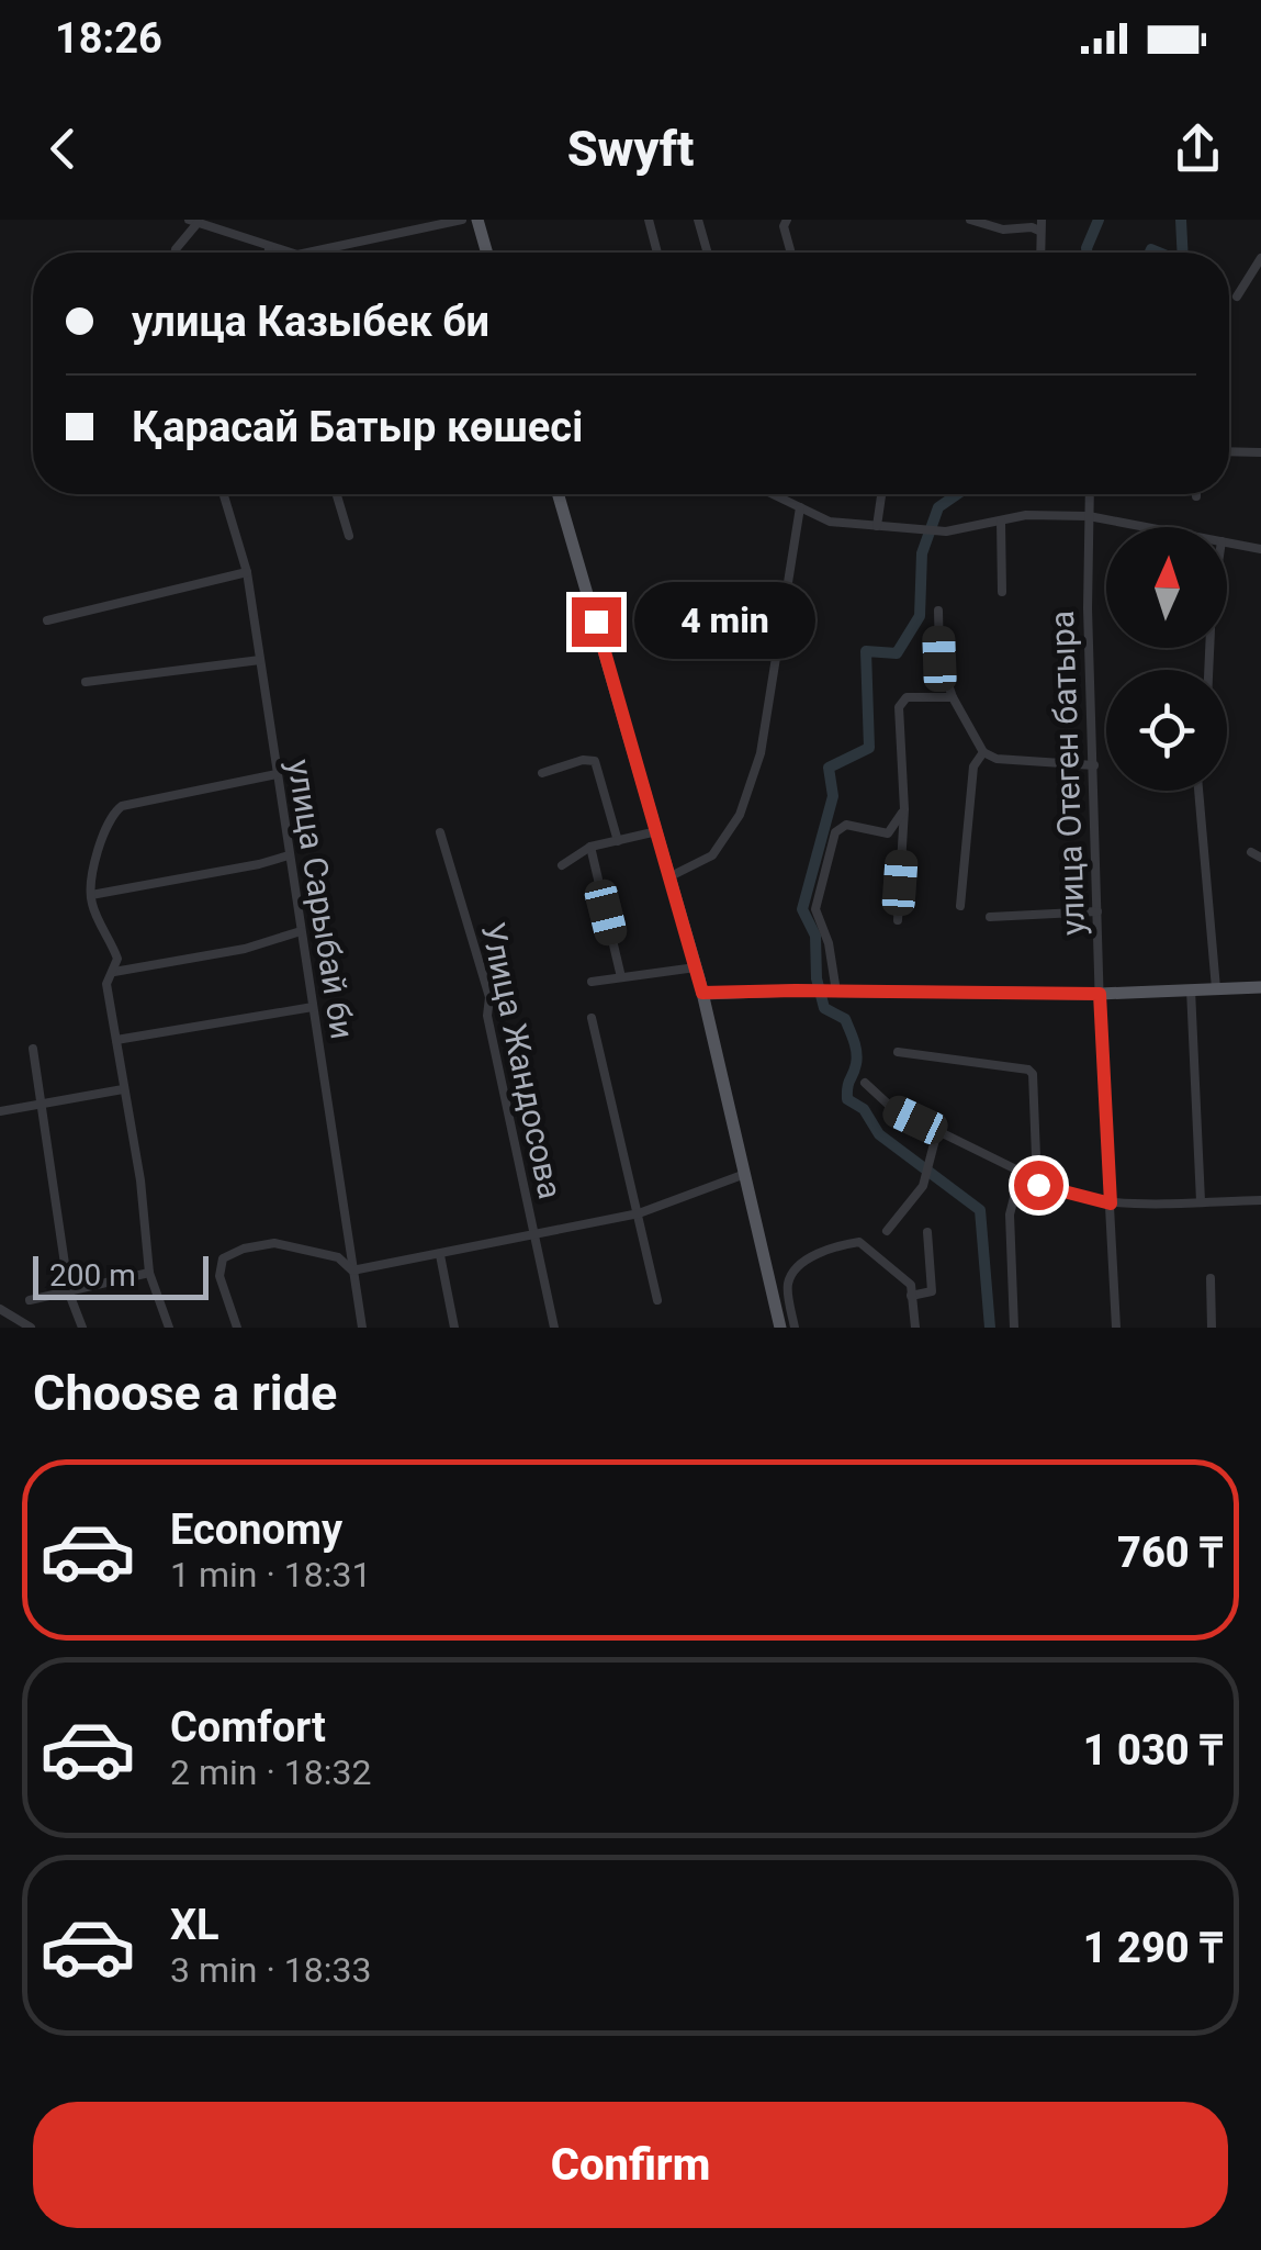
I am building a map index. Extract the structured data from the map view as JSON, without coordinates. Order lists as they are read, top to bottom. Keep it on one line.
{"streets":{"street":["улица Отеген батыра","улица Сарыбай би","Улица Жандосова"]},"crossings":[["улица Сарыбай би","Улица Жандосова"]],"scale_bar":"200 m","north":"top","page":{"status":"18:26","header":"Swyft","banner":["улица Казыбек би","Қарасай Батыр көшесі"],"bubble":"4 min","scale":"200 m","heading":"Choose a ride","list":[{"name":"Economy","note":"1 min · 18:31","value":"760 ₸"},{"name":"Comfort","note":"2 min · 18:32","value":"1 030 ₸"},{"name":"XL","note":"3 min · 18:33","value":"1 290 ₸"}],"buttons":"Confirm"}}
